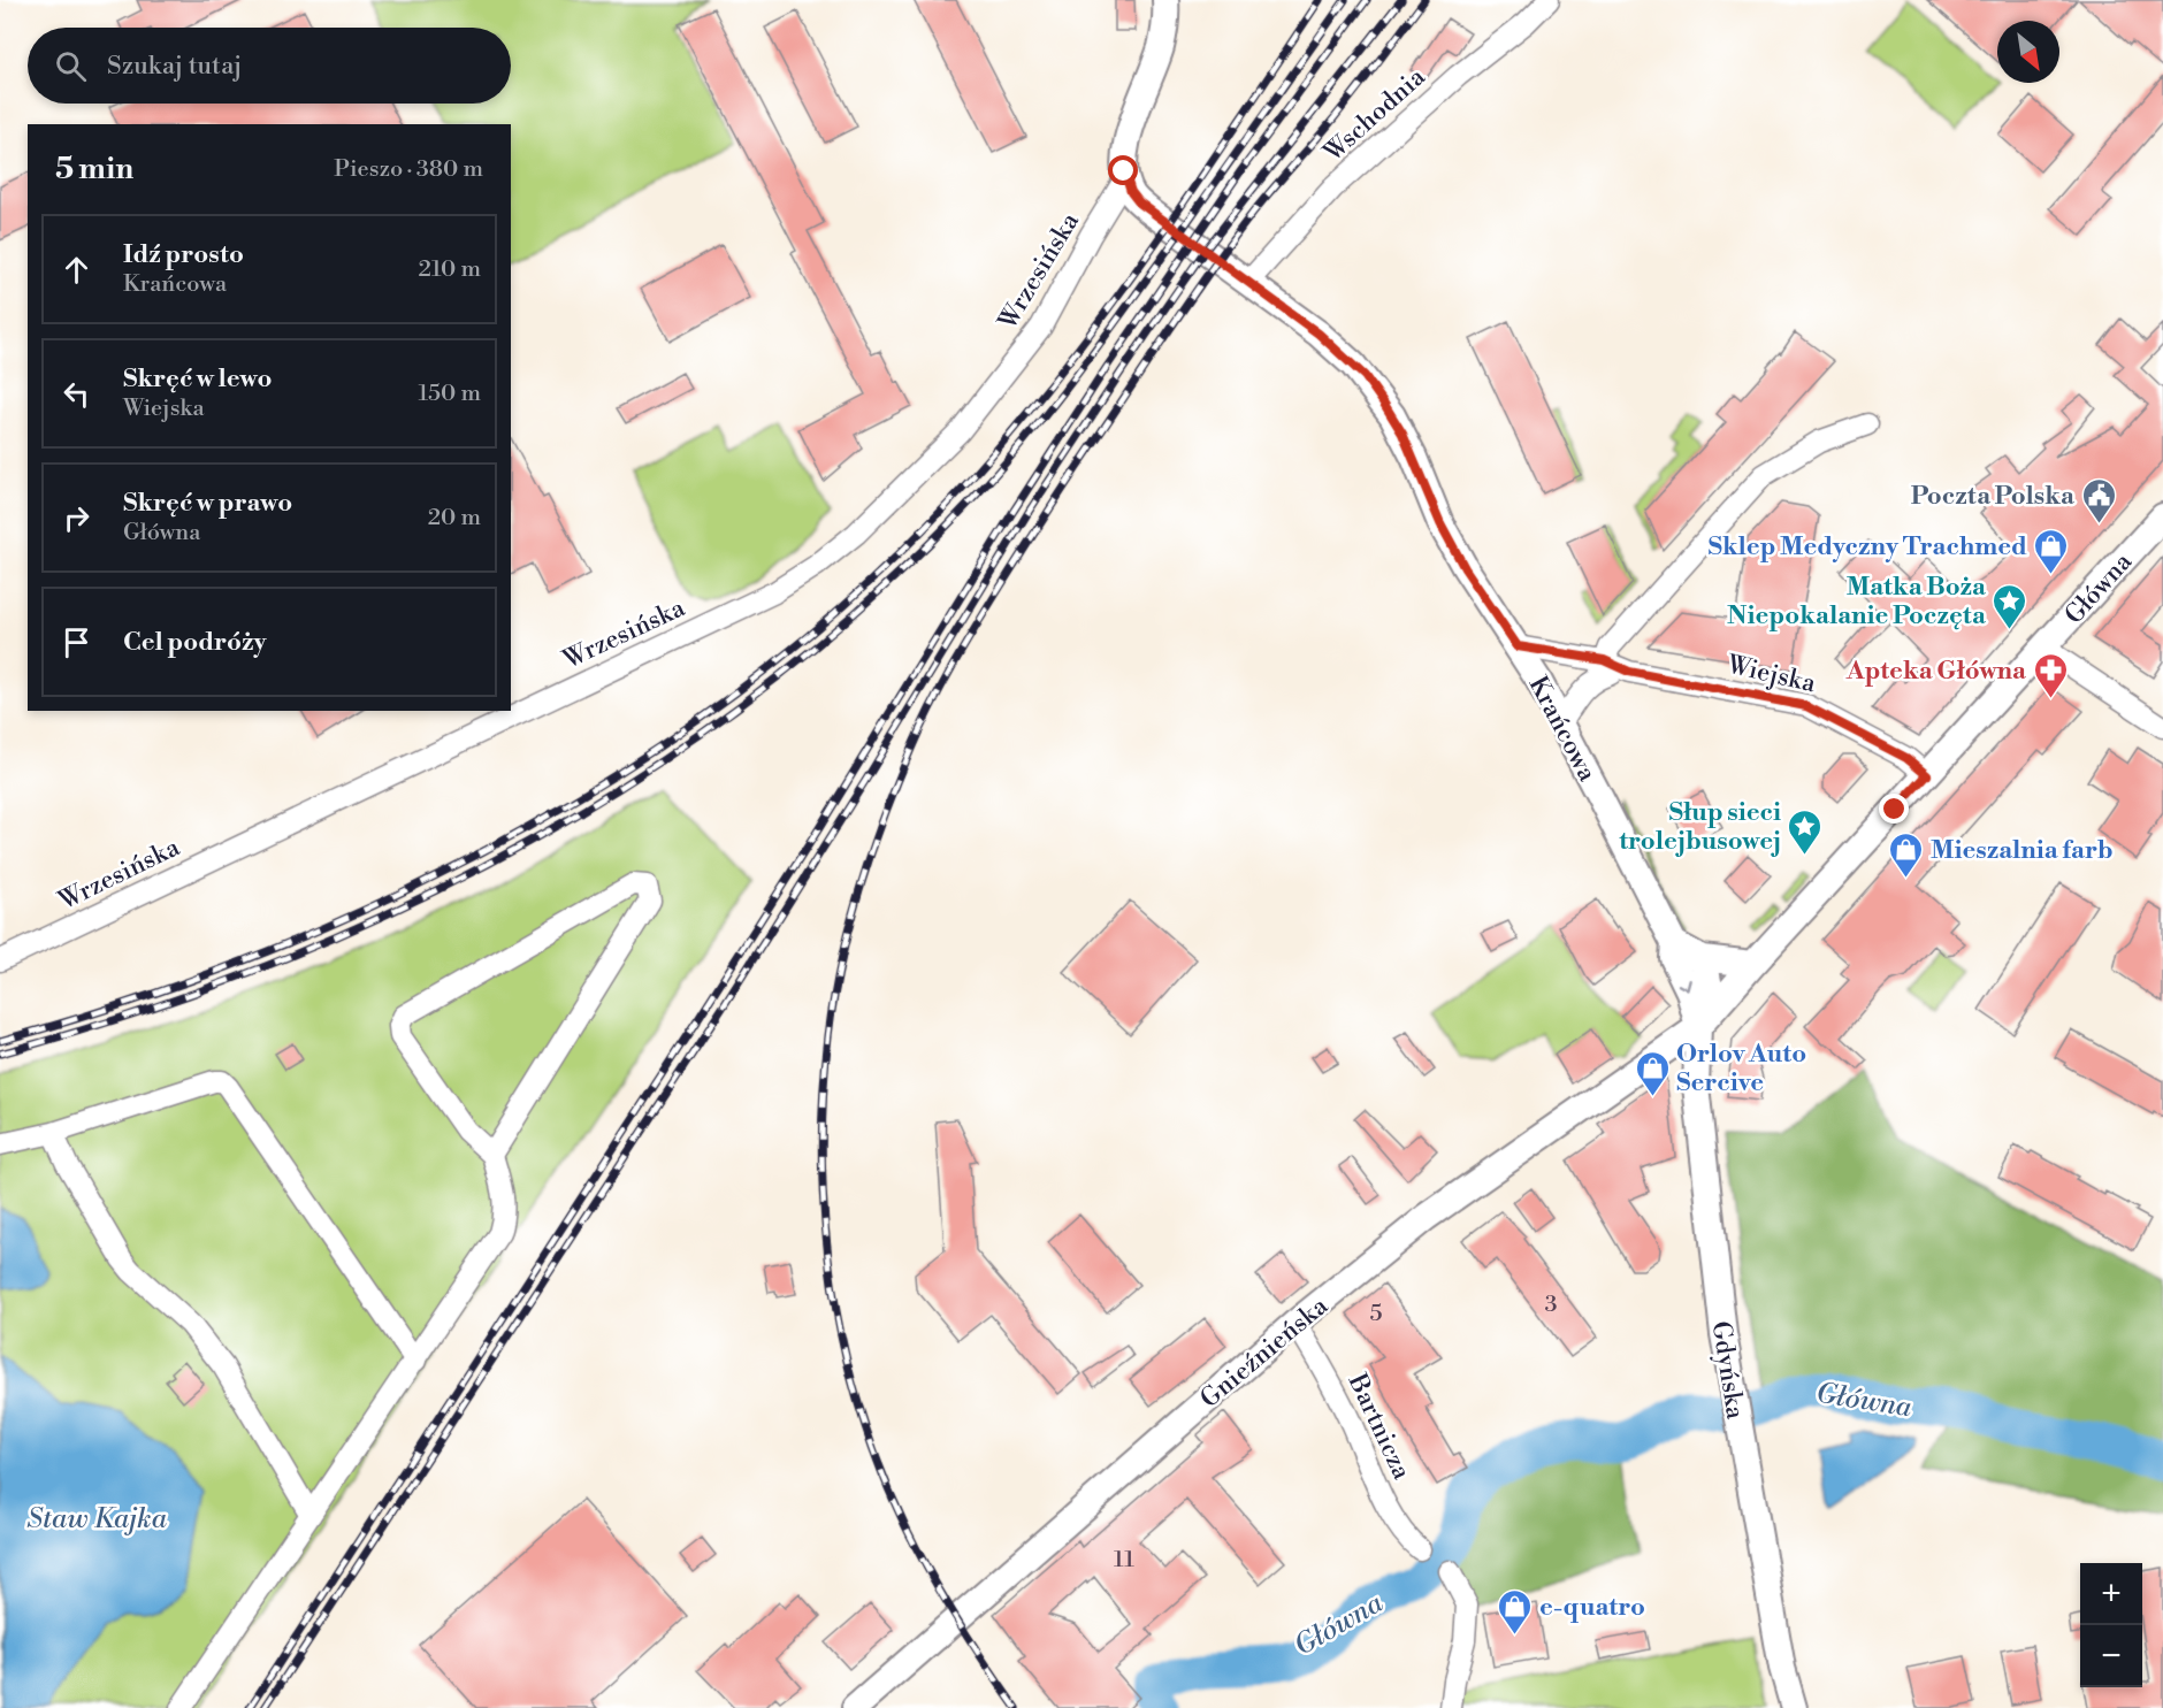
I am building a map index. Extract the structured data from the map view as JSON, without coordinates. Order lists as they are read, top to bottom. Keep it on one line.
{"streets":{"street":["Wschodnia","Wrzesińska","Główna","Wiejska","Krańcowa","Gnieźnieńska","Gdyńska","Bartnicza"]},"crossings":[["Wschodnia","Krańcowa"],["Wrzesińska","Krańcowa"],["Główna","Wiejska"],["Główna","Krańcowa"],["Główna","Gnieźnieńska"],["Główna","Gdyńska"],["Wiejska","Krańcowa"],["Krańcowa","Gnieźnieńska"],["Krańcowa","Gdyńska"],["Gnieźnieńska","Gdyńska"],["Gnieźnieńska","Bartnicza"]],"water":["Główna","Staw Kajka"],"places":{"public building":["Poczta Polska"],"shop":["Sklep Medyczny Trachmed","Mieszalnia farb","Orlov Auto Sercive","e-quatro"],"place":["Matka Boża Niepokalanie Poczęta","Słup sieci trolejbusowej"],"pharmacy":["Apteka Główna"]},"house_numbers":["3","5","11"],"north":"bottom right","page":{"search":"Szukaj tutaj","heading":["5 min","Pieszo · 380 m"],"list":[["Idź prosto","Krańcowa","210 m"],["Skręć w lewo","Wiejska","150 m"],["Skręć w prawo","Główna","20 m"],"Cel podróży"],"map_buttons":["+","−"]}}
